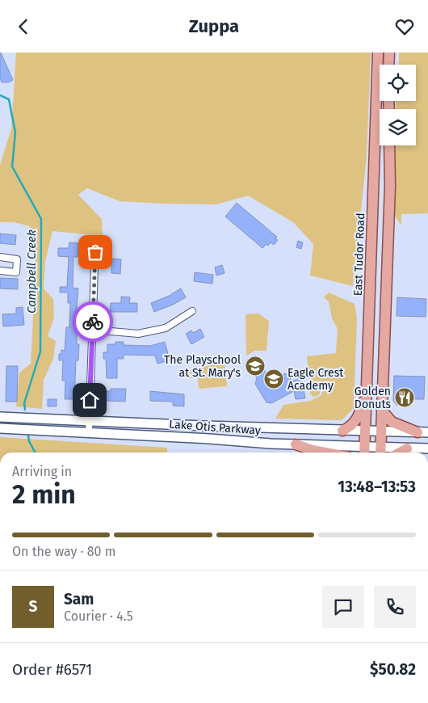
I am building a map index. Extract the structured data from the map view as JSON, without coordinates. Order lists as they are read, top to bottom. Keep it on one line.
{"streets":{"main road":["East Tudor Road","Lake Otis Parkway"]},"crossings":[["East Tudor Road","Lake Otis Parkway"]],"water":["Campbell Creek"],"places":{"school or university":["The Playschool at St. Mary's","Eagle Crest Academy"],"restaurant":["Golden Donuts"]},"page":{"header":"Zuppa","heading":["2 min","Arriving in","13:48–13:53"],"panel":["Sam","Courier · 4.5","Order #6571","$50.82"],"bar":"On the way · 80 m","round":"S"}}
